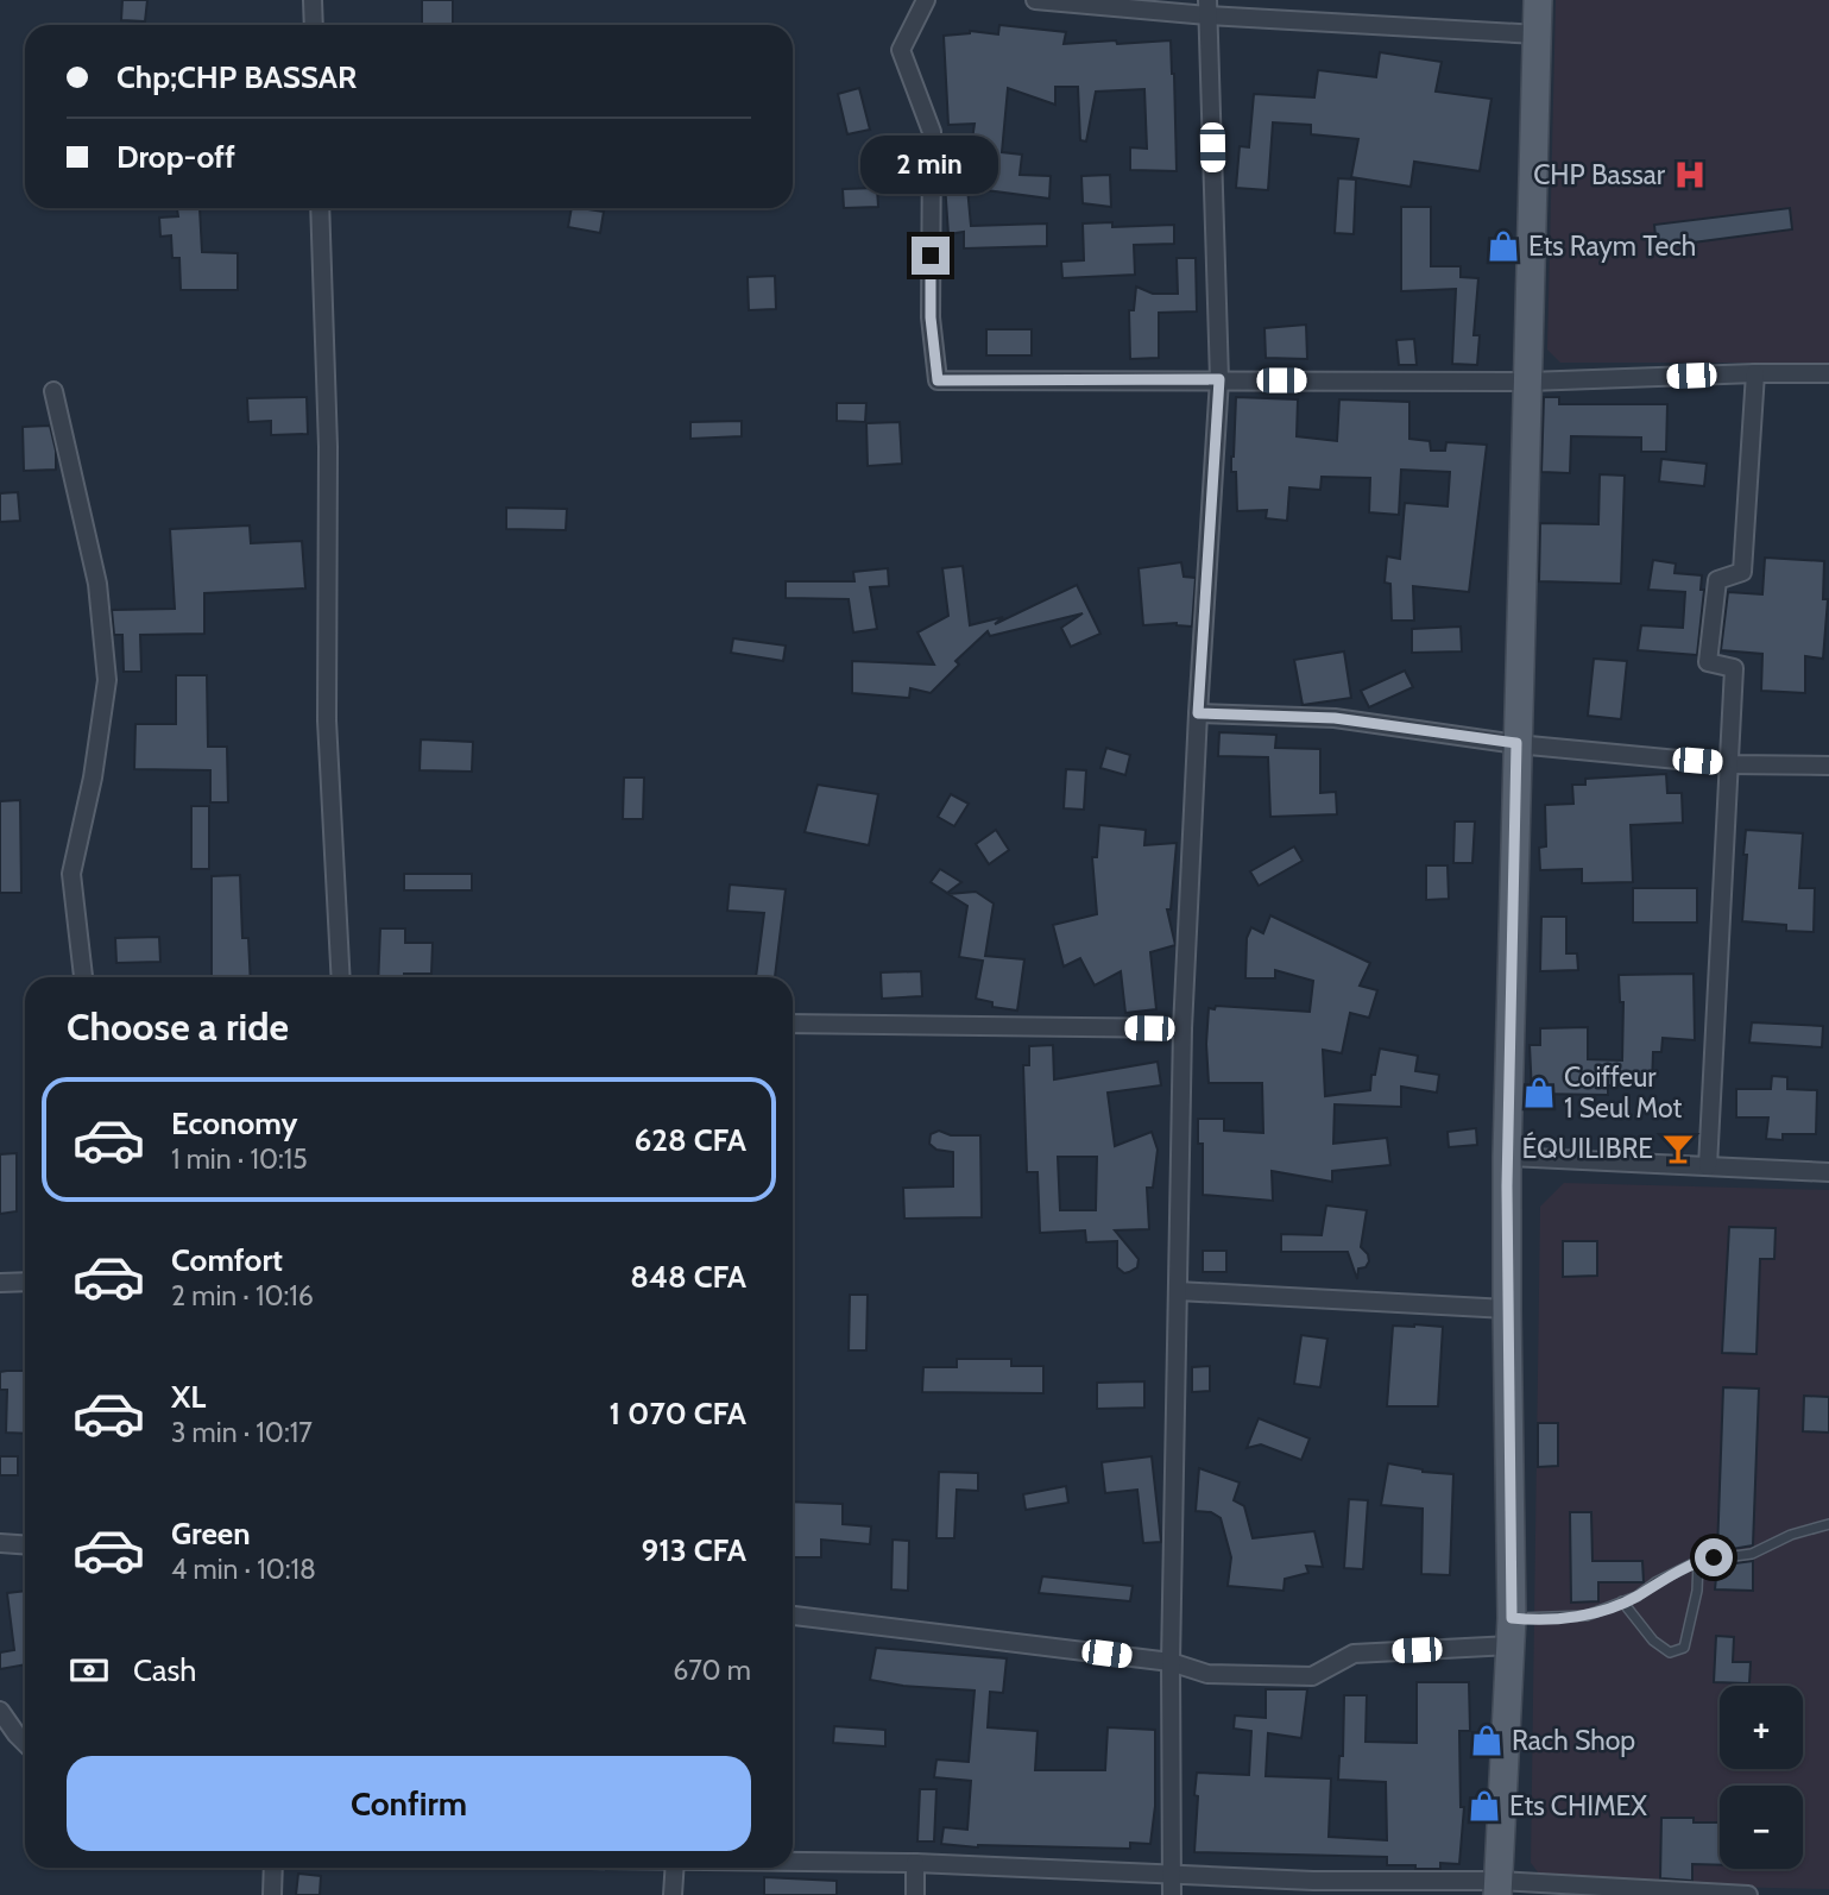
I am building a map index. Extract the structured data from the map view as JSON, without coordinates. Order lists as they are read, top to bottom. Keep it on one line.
{"places":{"hospital":["CHP Bassar"],"shop":["Ets Raym Tech","Coiffeur 1 Seul Mot","Rach Shop","Ets CHIMEX"],"bar":["ÉQUILIBRE"]},"page":{"banner":["Chp;CHP BASSAR","Drop-off"],"bubble":"2 min","heading":"Choose a ride","list":[{"name":"Economy","note":"1 min · 10:15","value":"628 CFA"},{"name":"Comfort","note":"2 min · 10:16","value":"848 CFA"},{"name":"XL","note":"3 min · 10:17","value":"1 070 CFA"},{"name":"Green","note":"4 min · 10:18","value":"913 CFA"}],"pay":["Cash","670 m"],"map_buttons":["+","−"],"buttons":"Confirm"}}
